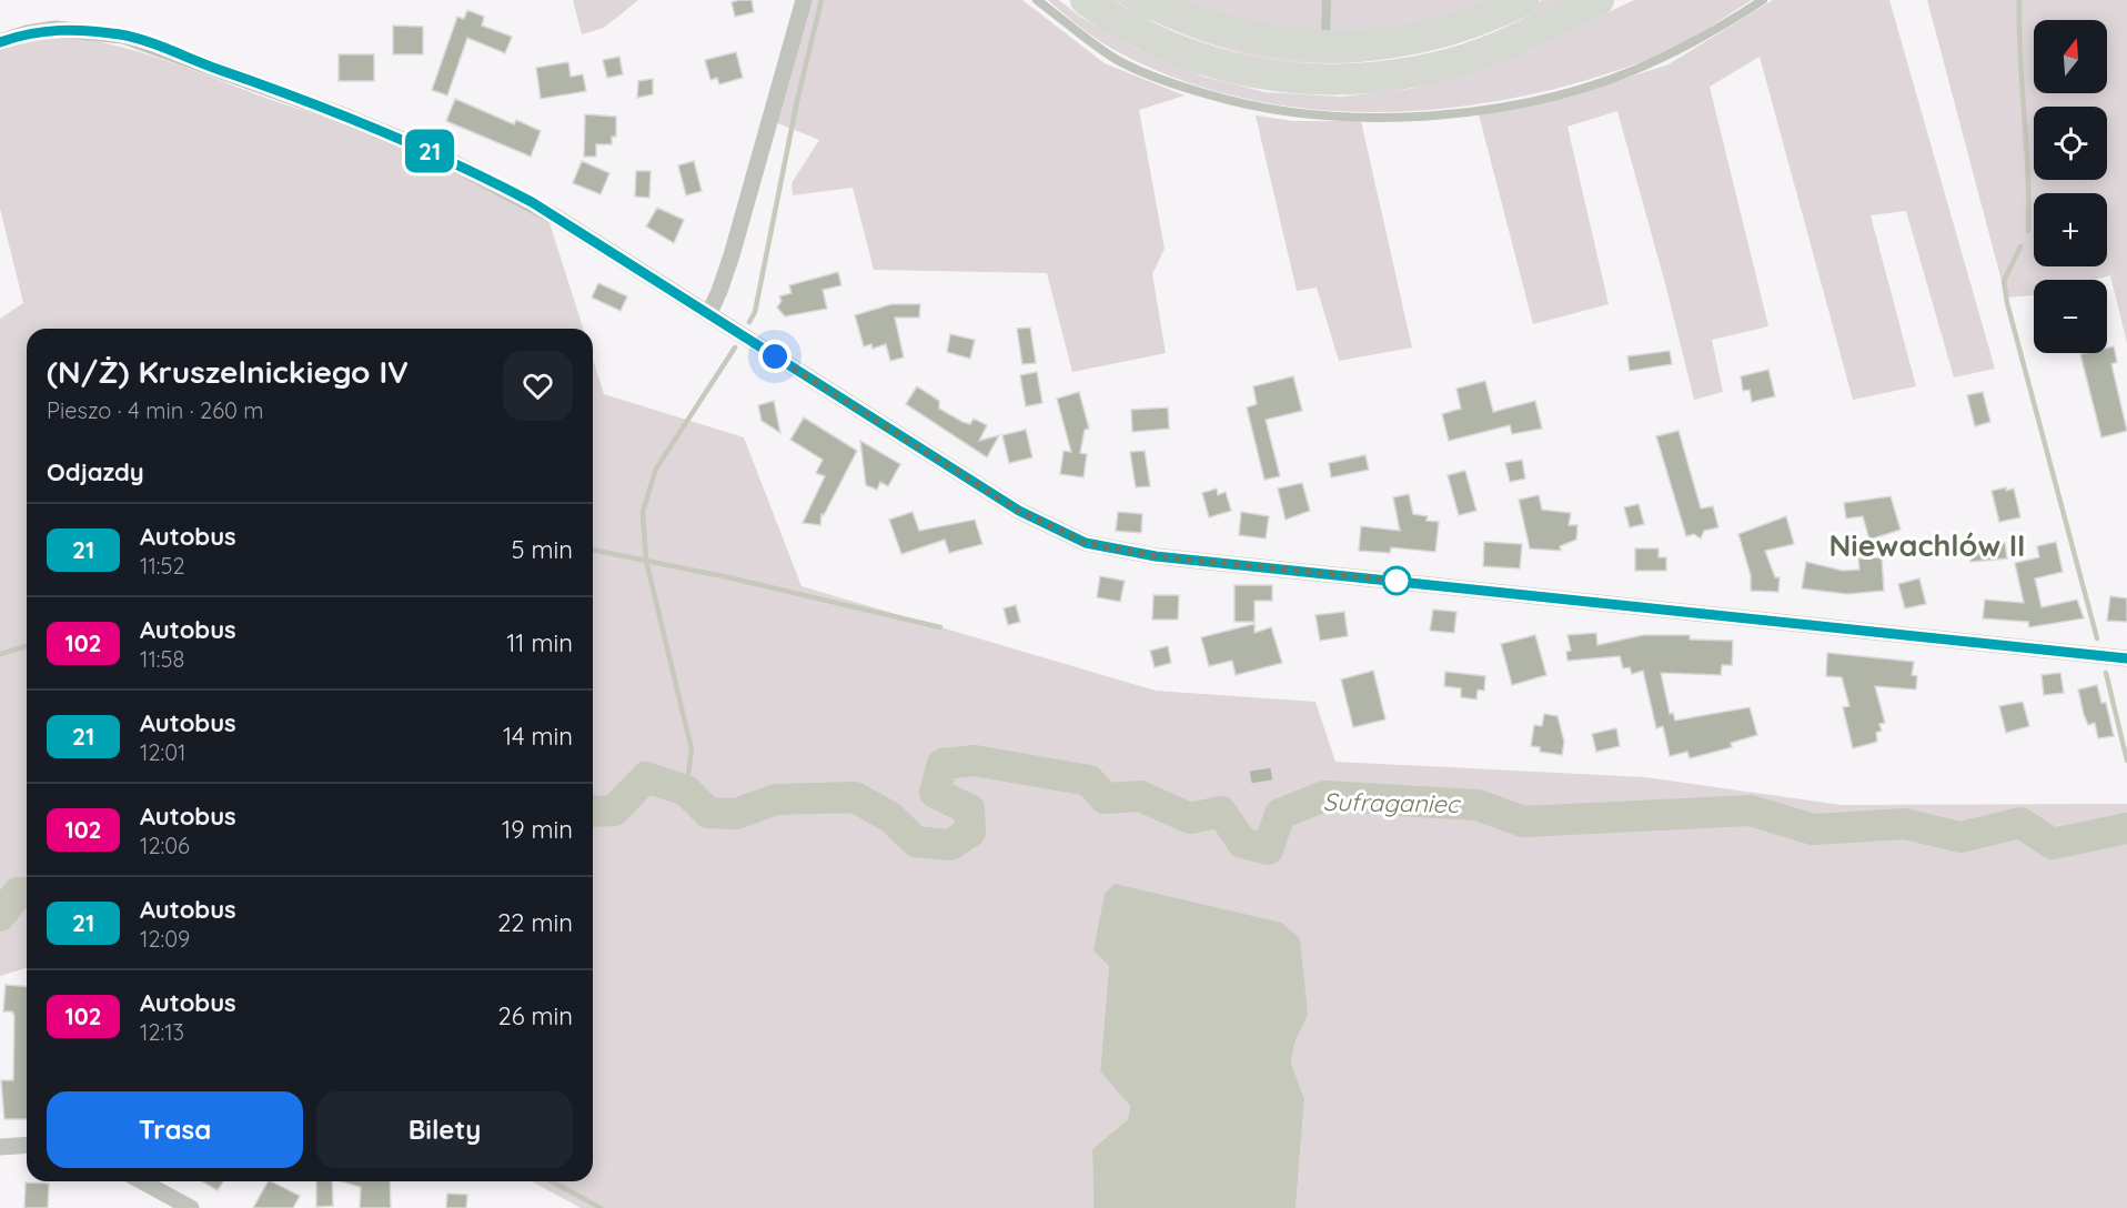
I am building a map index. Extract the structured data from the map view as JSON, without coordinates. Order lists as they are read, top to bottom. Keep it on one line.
{"districts":["Niewachlów II"],"water":["Sufraganiec"],"lines":["bus line 21"],"north":"top","page":{"on_map":"21","map_buttons":["+","−"],"heading":[["(N/Ż) Kruszelnickiego IV","Pieszo · 4 min · 260 m"],"Odjazdy"],"list":[{"mark":"21","name":"Autobus","note":"11:52","value":"5 min"},{"mark":"102","name":"Autobus","note":"11:58","value":"11 min"},{"mark":"21","name":"Autobus","note":"12:01","value":"14 min"},{"mark":"102","name":"Autobus","note":"12:06","value":"19 min"},{"mark":"21","name":"Autobus","note":"12:09","value":"22 min"},{"mark":"102","name":"Autobus","note":"12:13","value":"26 min"}],"buttons":["Trasa","Bilety"]}}
